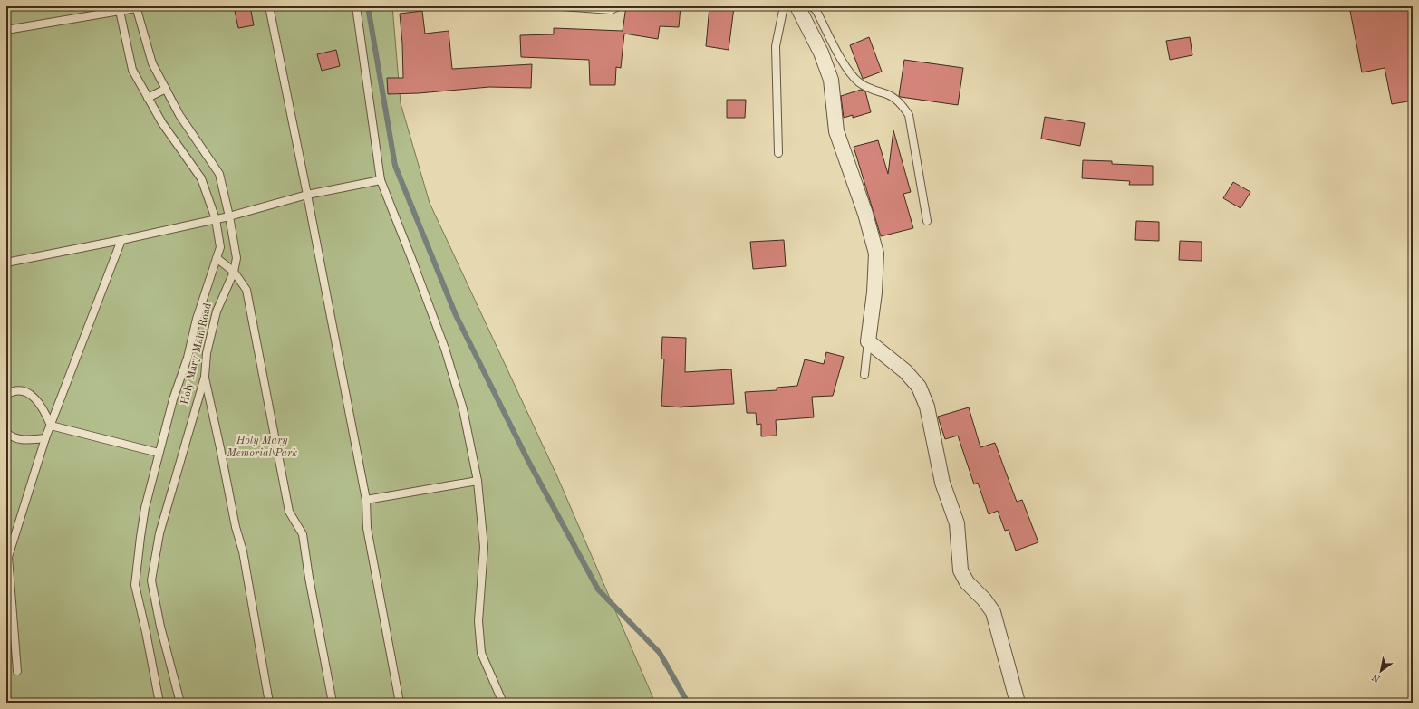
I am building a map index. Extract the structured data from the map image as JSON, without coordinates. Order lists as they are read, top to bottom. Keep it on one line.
{"streets":{"lane":["Holy Mary Main Road"]},"parks":["Holy Mary Memorial Park"],"north":"bottom left"}
